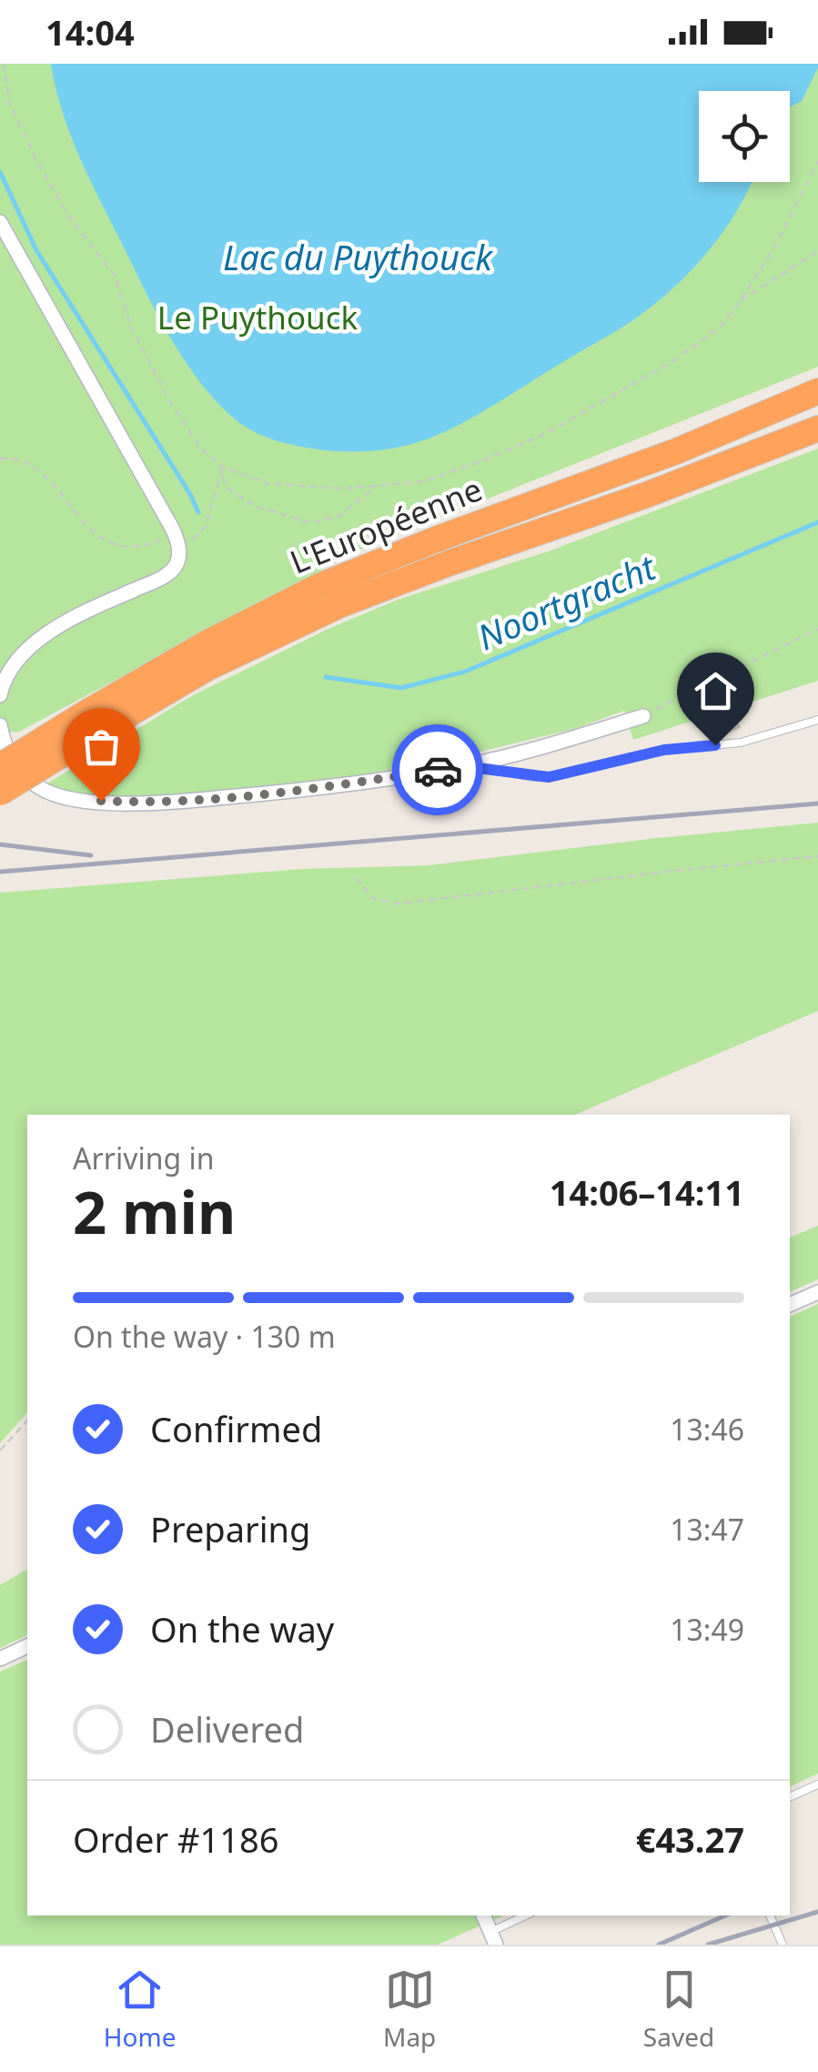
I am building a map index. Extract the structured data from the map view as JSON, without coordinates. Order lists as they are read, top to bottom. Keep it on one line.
{"streets":{"highway":["L'Européenne"]},"water":["Lac du Puythouck","Noortgracht"],"parks":["Le Puythouck"],"page":{"status":"14:04","heading":["2 min","Arriving in","14:06–14:11"],"panel":["Order #1186","€43.27"],"bar":"On the way · 130 m","list":[["Confirmed","13:46"],["Preparing","13:47"],["On the way","13:49"],"Delivered"],"tabs":["Home","Map","Saved"]}}
